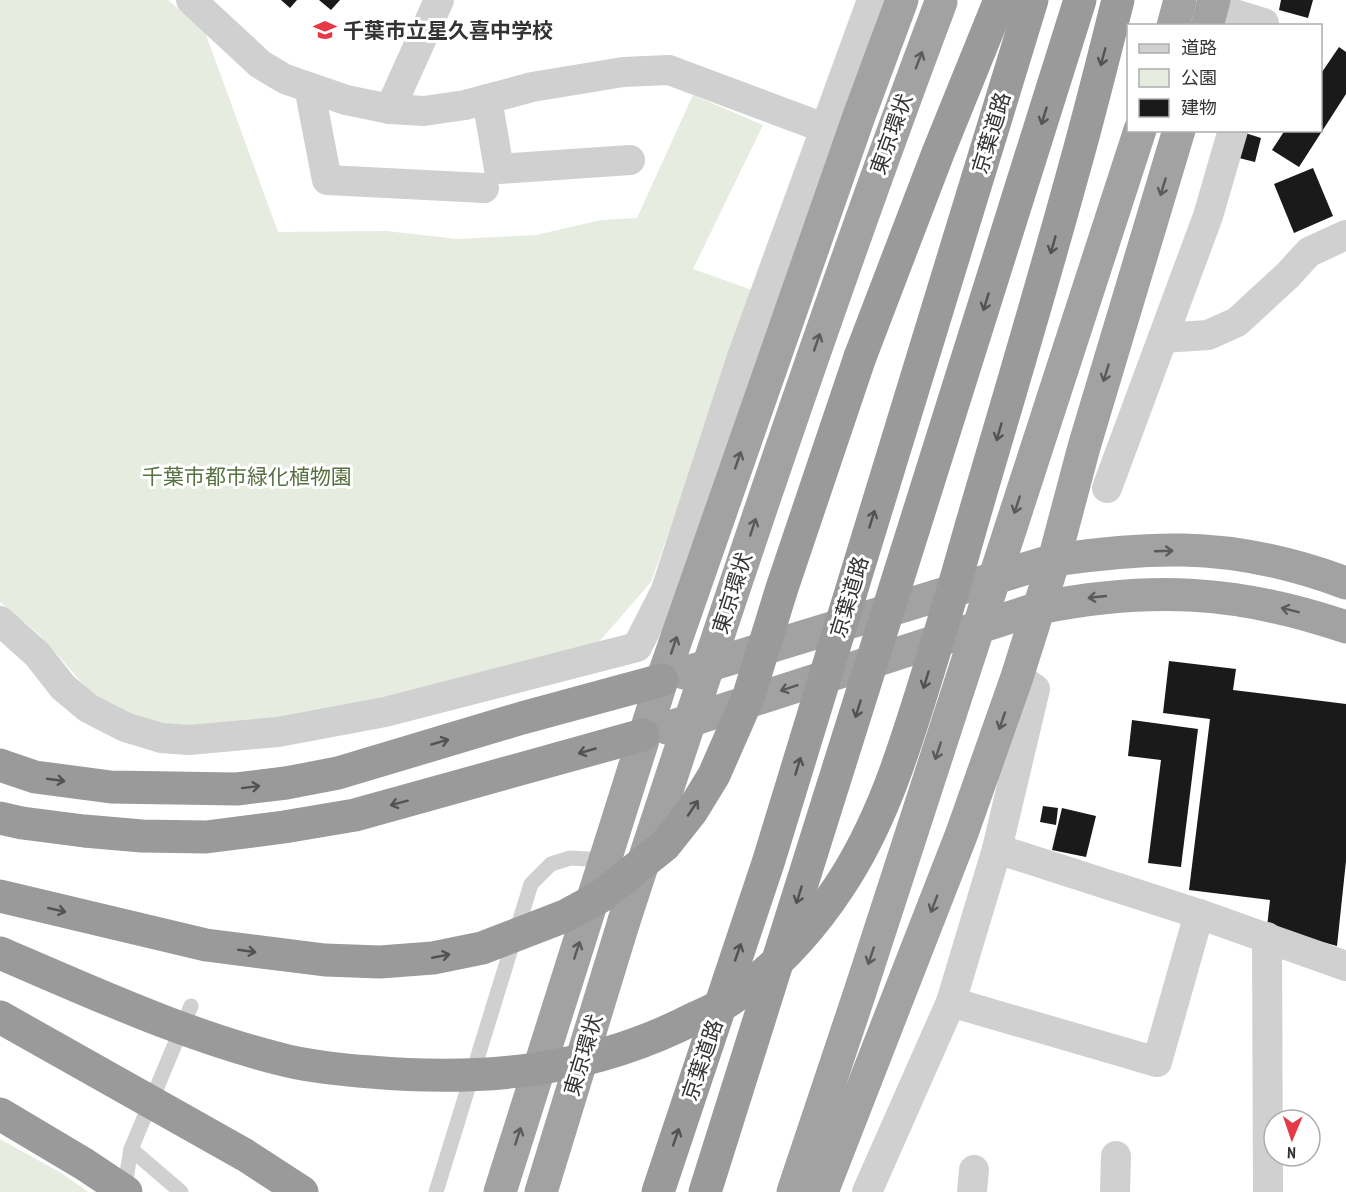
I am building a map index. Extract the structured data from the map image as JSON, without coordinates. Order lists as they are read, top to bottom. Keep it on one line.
{"streets":{"highway":["京葉道路","東京環状"]},"parks":["千葉市都市緑化植物園"],"places":{"school or university":["千葉市立星久喜中学校"]},"legend":["道路","公園","建物"],"north":"bottom"}
